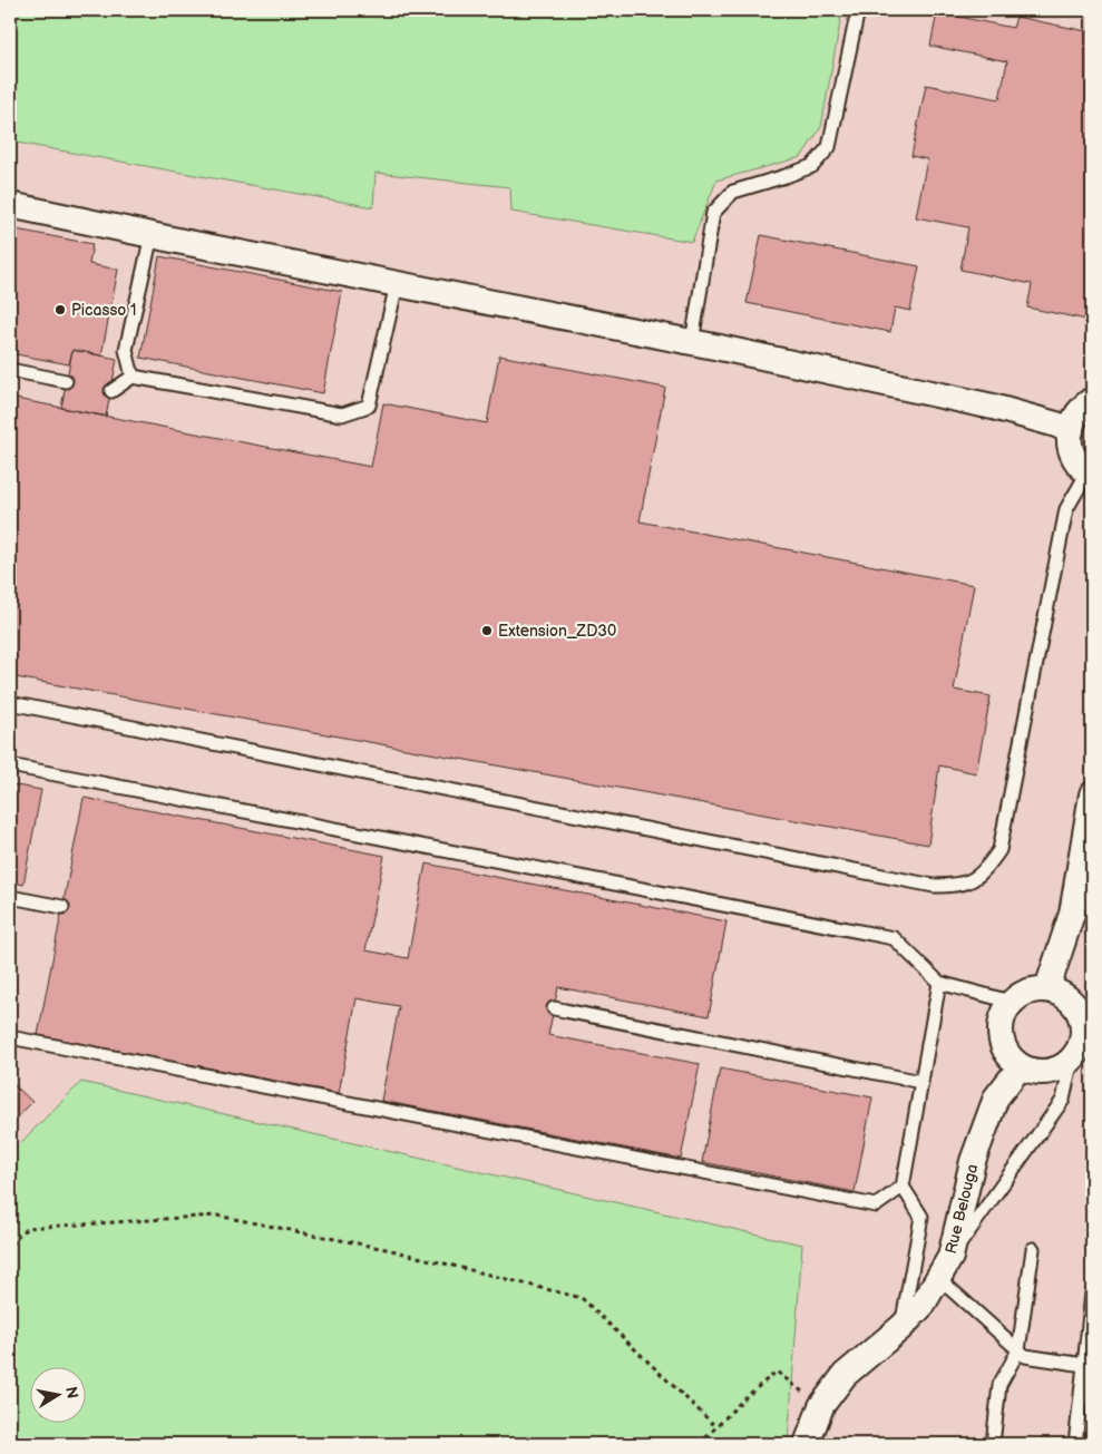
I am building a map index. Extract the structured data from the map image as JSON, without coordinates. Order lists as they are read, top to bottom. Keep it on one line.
{"streets":{"street":["Rue Belouga"]},"places":["Picasso 1","Extension_ZD30"],"north":"right"}
